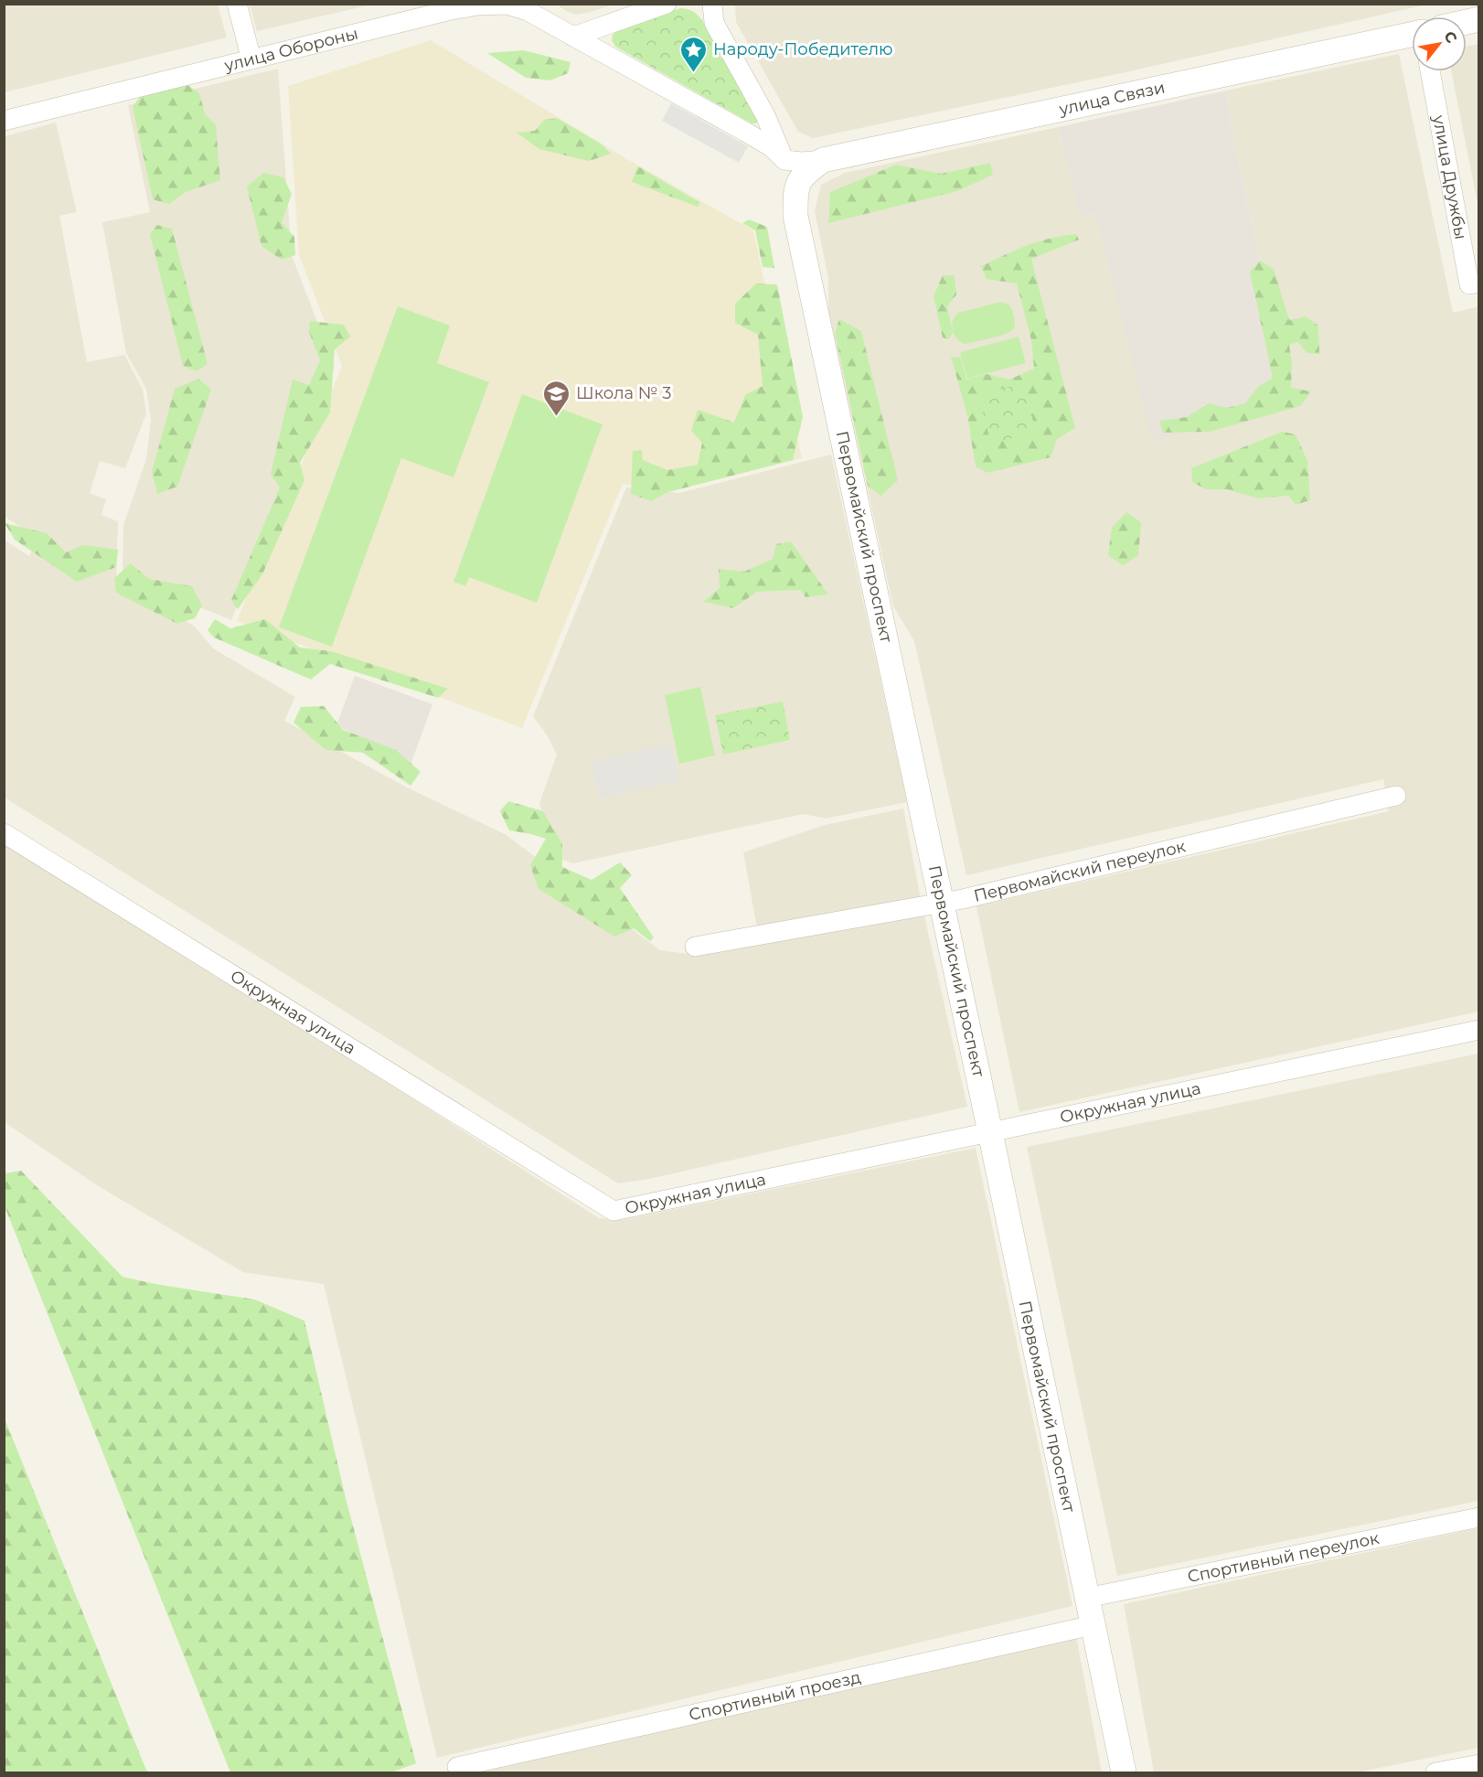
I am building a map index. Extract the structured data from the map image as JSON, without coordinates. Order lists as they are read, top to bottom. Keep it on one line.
{"streets":{"street":["улица Обороны","улица Связи","улица Дружбы","Первомайский проспект","Первомайский переулок","Окружная улица","Спортивный переулок","Спортивный проезд"]},"crossings":[["улица Обороны","улица Связи"],["улица Обороны","Первомайский проспект"],["улица Связи","Первомайский проспект"],["Первомайский проспект","Первомайский переулок"],["Первомайский проспект","Окружная улица"],["Первомайский проспект","Спортивный переулок"],["Первомайский проспект","Спортивный проезд"]],"places":{"place":["Народу-Победителю"],"school or university":["Школа № 3"]},"north":"top right"}
